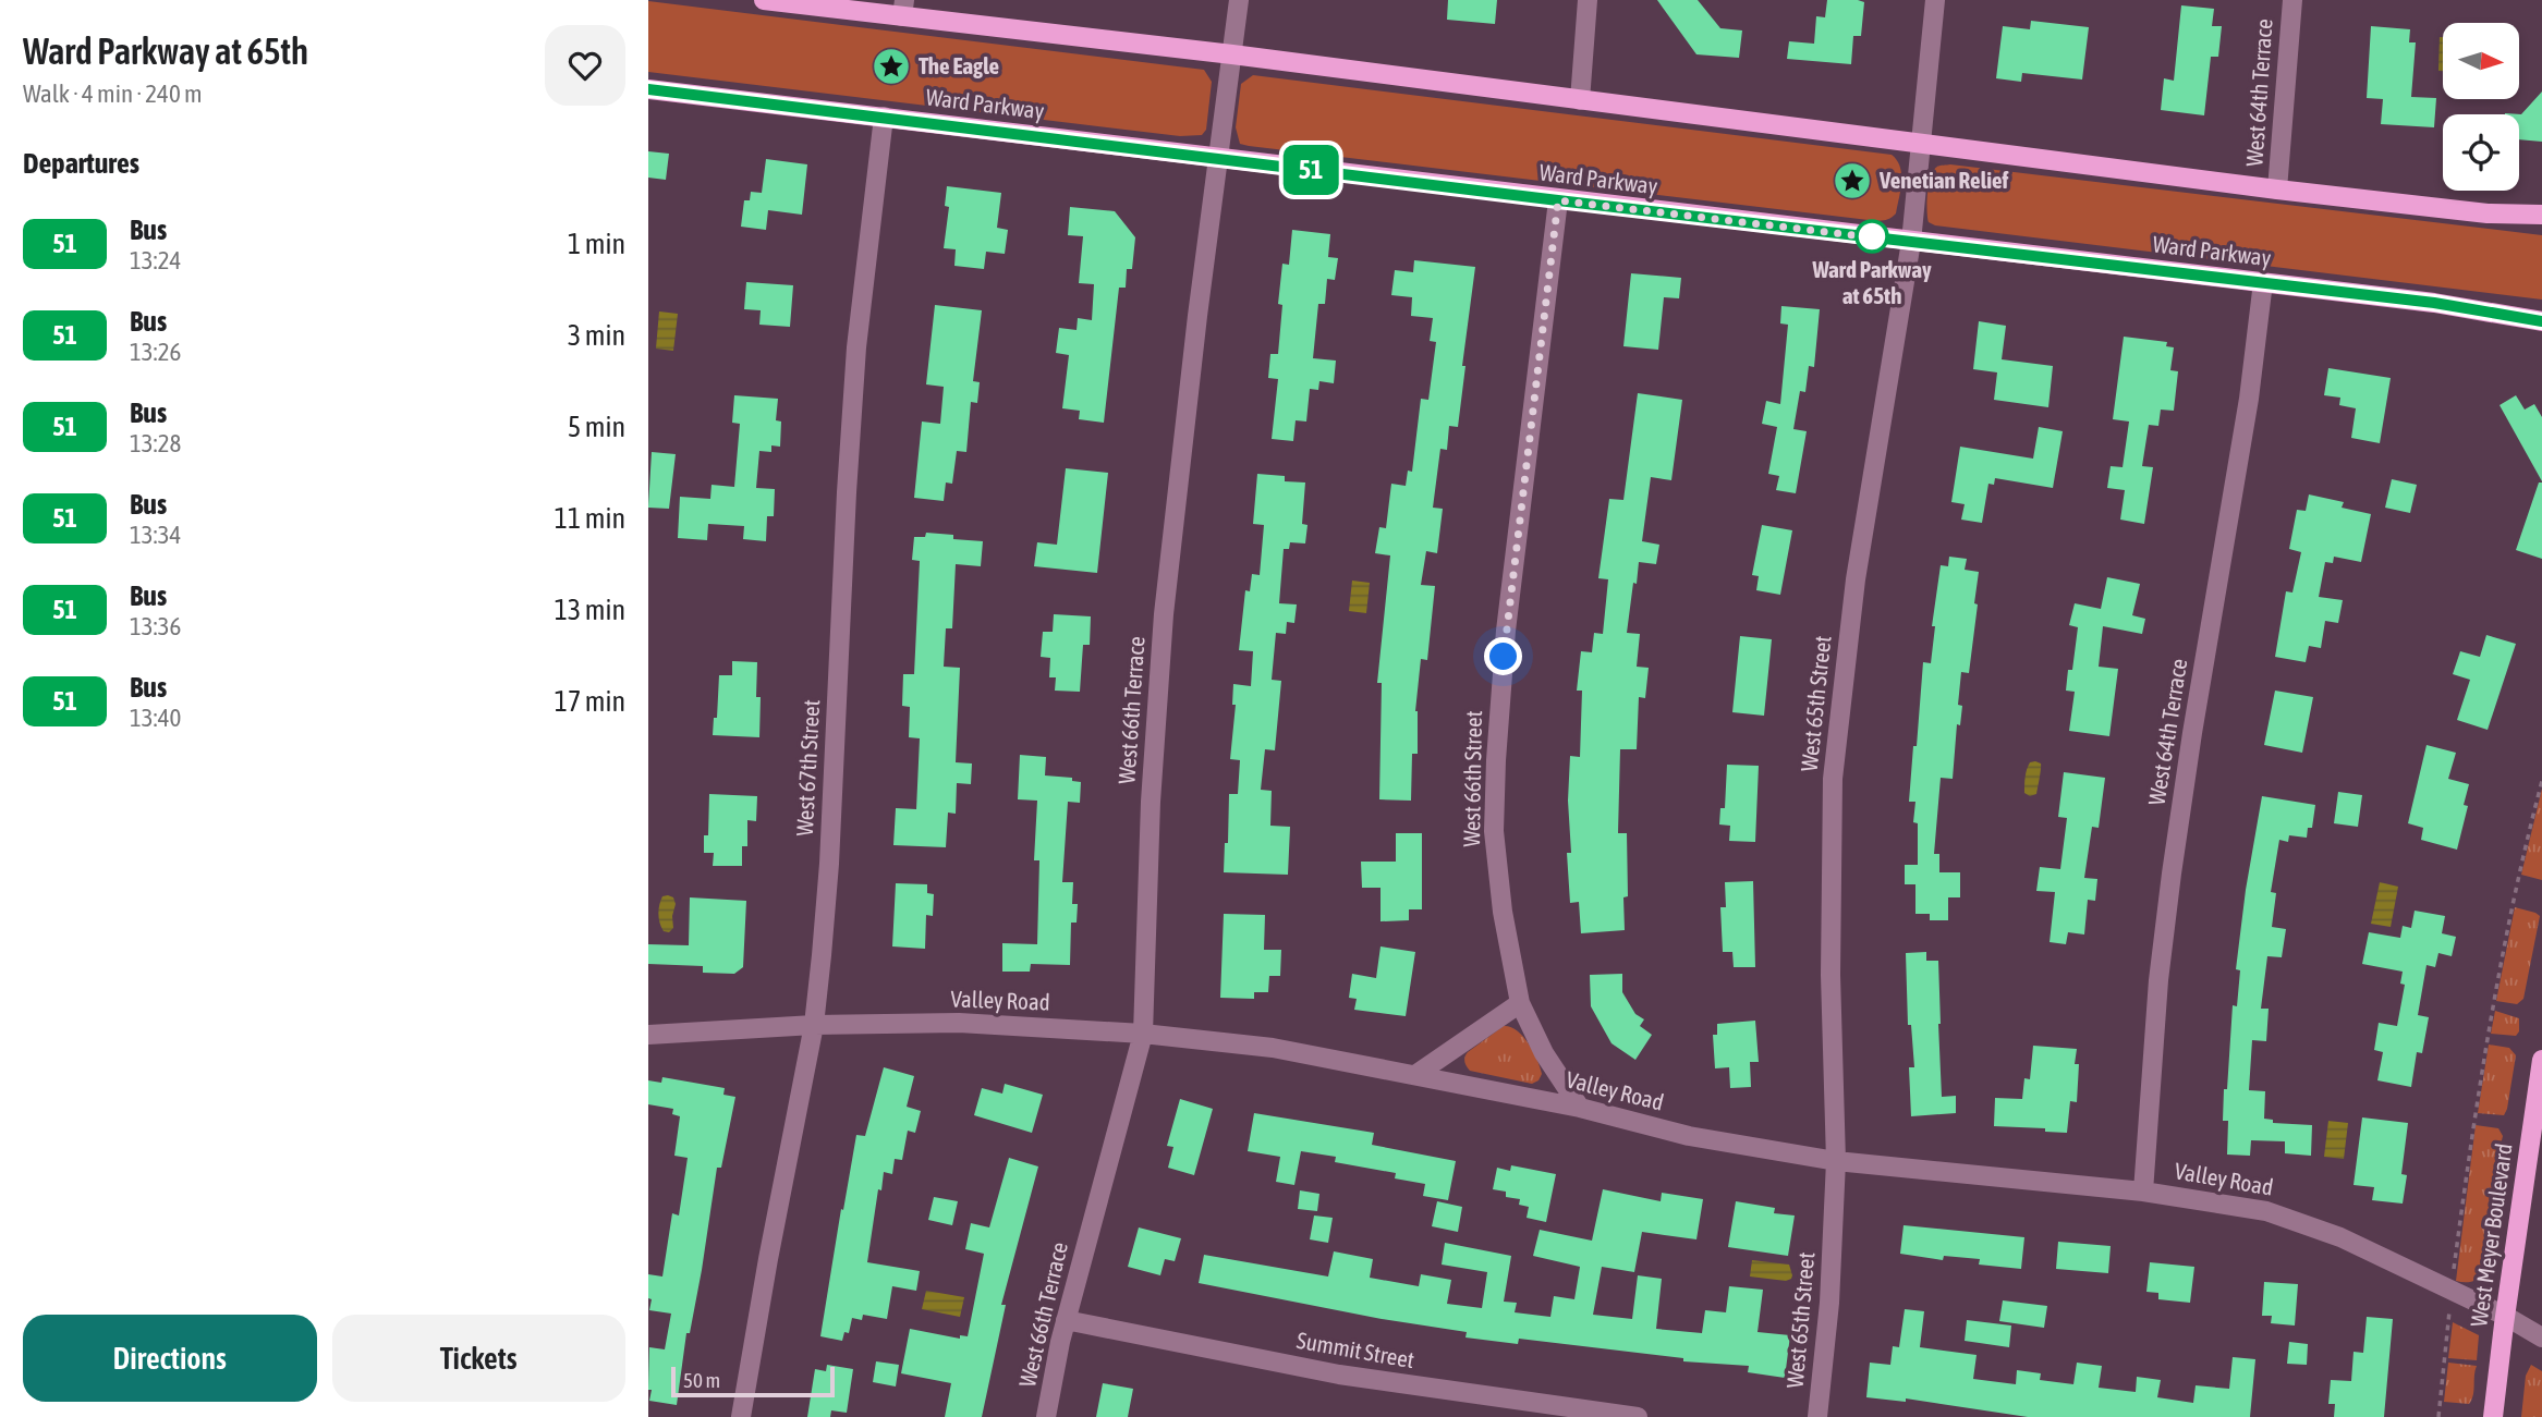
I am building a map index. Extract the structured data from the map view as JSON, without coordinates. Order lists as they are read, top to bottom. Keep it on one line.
{"streets":{"main road":["Ward Parkway","West Meyer Boulevard"],"street":["West 64th Terrace","West 65th Street","West 66th Terrace","West 67th Street","West 66th Street","Valley Road","Summit Street"]},"crossings":[["West 64th Terrace","Ward Parkway"],["West 64th Terrace","Valley Road"],["Ward Parkway","West 65th Street"],["Ward Parkway","West 66th Terrace"],["Ward Parkway","West 67th Street"],["Ward Parkway","West 66th Street"],["West 65th Street","Valley Road"],["West 66th Terrace","Valley Road"],["West 66th Terrace","Summit Street"],["West 67th Street","Valley Road"],["West 66th Street","Valley Road"],["Valley Road","West Meyer Boulevard"]],"places":{"place":["The Eagle","Venetian Relief"],"other":["Ward Parkway at 65th"]},"lines":["bus line 51"],"scale_bar":"50 m","north":"right","page":{"heading":[["Ward Parkway at 65th","Walk · 4 min · 240 m"],"Departures"],"on_map":"51","list":[{"mark":"51","name":"Bus","note":"13:24","value":"1 min"},{"mark":"51","name":"Bus","note":"13:26","value":"3 min"},{"mark":"51","name":"Bus","note":"13:28","value":"5 min"},{"mark":"51","name":"Bus","note":"13:34","value":"11 min"},{"mark":"51","name":"Bus","note":"13:36","value":"13 min"},{"mark":"51","name":"Bus","note":"13:40","value":"17 min"}],"buttons":["Directions","Tickets"],"scale":"50 m"}}
